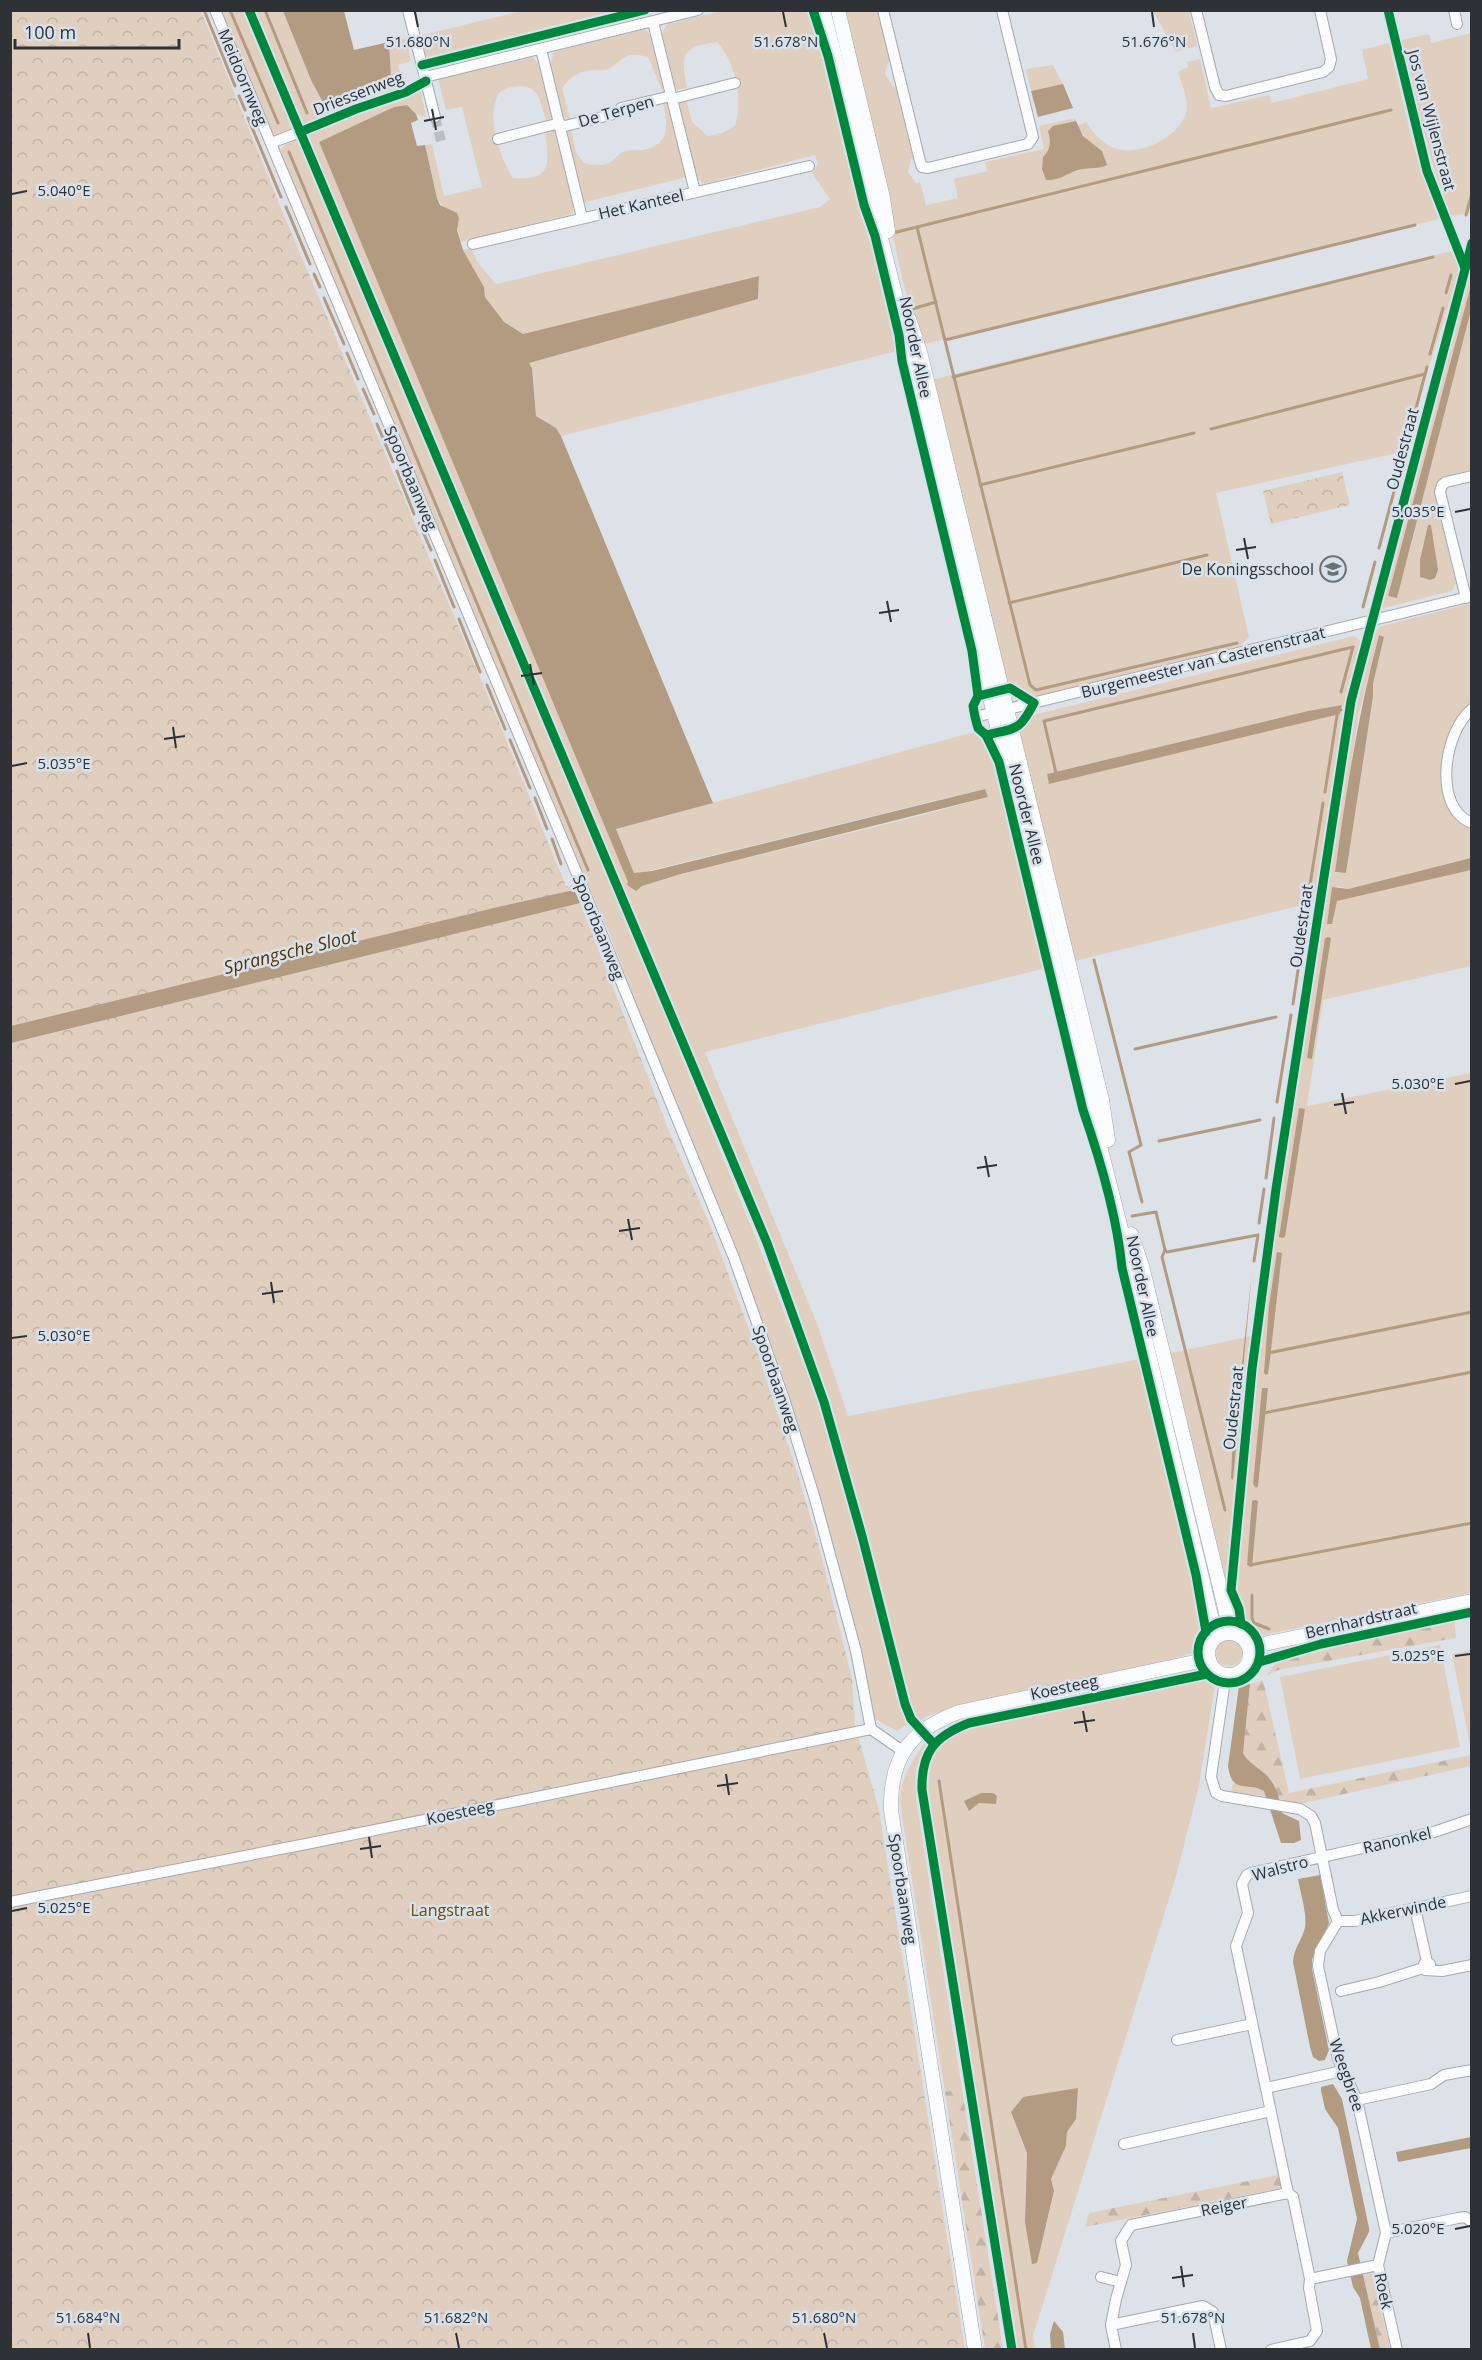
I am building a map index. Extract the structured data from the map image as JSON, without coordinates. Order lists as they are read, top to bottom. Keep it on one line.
{"streets":{"street":["Meidoornweg","Driessenweg","De Terpen","Het Kanteel","Noorder Allee","Spoorbaanweg","Burgemeester van Casterenstraat","Bernhardstraat","Koesteeg","Ranonkel","Walstro","Akkerwinde","Weegbree","Reiger","Roek"],"cycle path":["Jos van Wijlenstraat","Oudestraat"]},"crossings":[["Meidoornweg","Spoorbaanweg"],["Driessenweg","De Terpen"],["De Terpen","Het Kanteel"],["Noorder Allee","Spoorbaanweg"],["Noorder Allee","Burgemeester van Casterenstraat"],["Noorder Allee","Bernhardstraat"],["Noorder Allee","Akkerwinde"],["Spoorbaanweg","Bernhardstraat"],["Spoorbaanweg","Koesteeg"],["Spoorbaanweg","Akkerwinde"],["Bernhardstraat","Akkerwinde"],["Ranonkel","Walstro"],["Ranonkel","Akkerwinde"],["Walstro","Akkerwinde"],["Walstro","Reiger"],["Akkerwinde","Weegbree"],["Weegbree","Roek"]],"water":["Sprangsche Sloot"],"parks":["Langstraat"],"places":{"school or university":["De Koningsschool"]},"scale_bar":"100 m","coordinates":["51.680°N","51.678°N","51.676°N","5.040°E","5.035°E","5.030°E","5.025°E","5.020°E","51.684°N","51.682°N"]}
